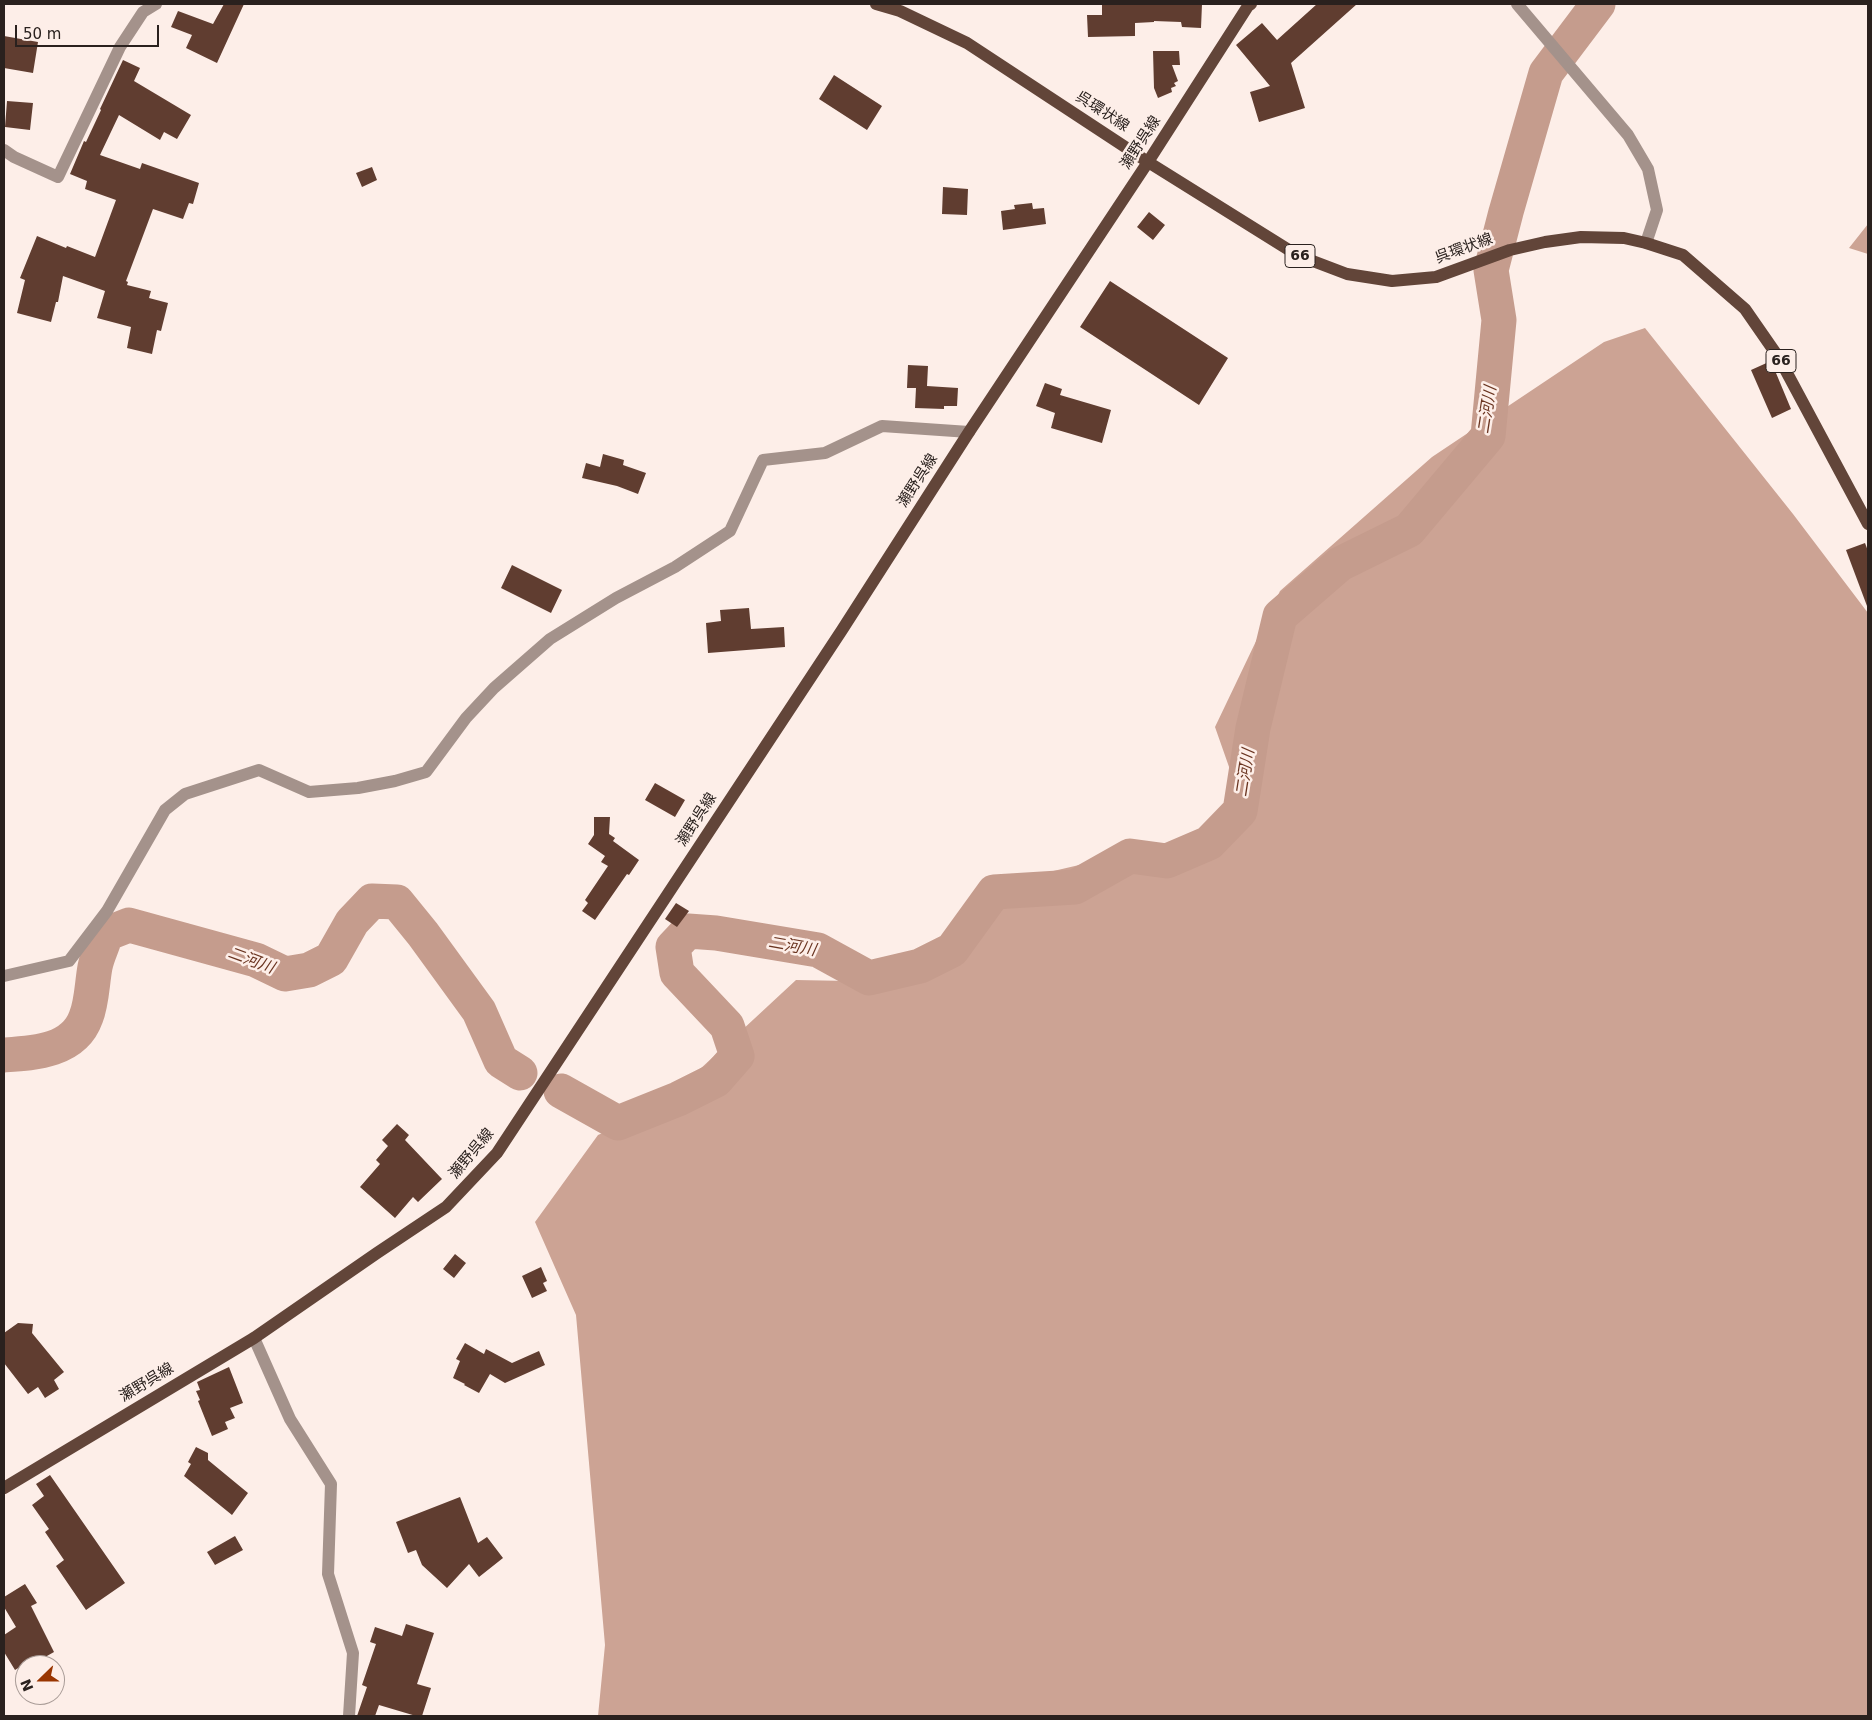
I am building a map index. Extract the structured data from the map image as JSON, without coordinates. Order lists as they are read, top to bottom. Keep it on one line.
{"streets":{"main road":["呉環状線","瀬野呉線","66"]},"crossings":[["呉環状線","瀬野呉線"]],"water":["二河川"],"scale_bar":"50 m","north":"left"}
